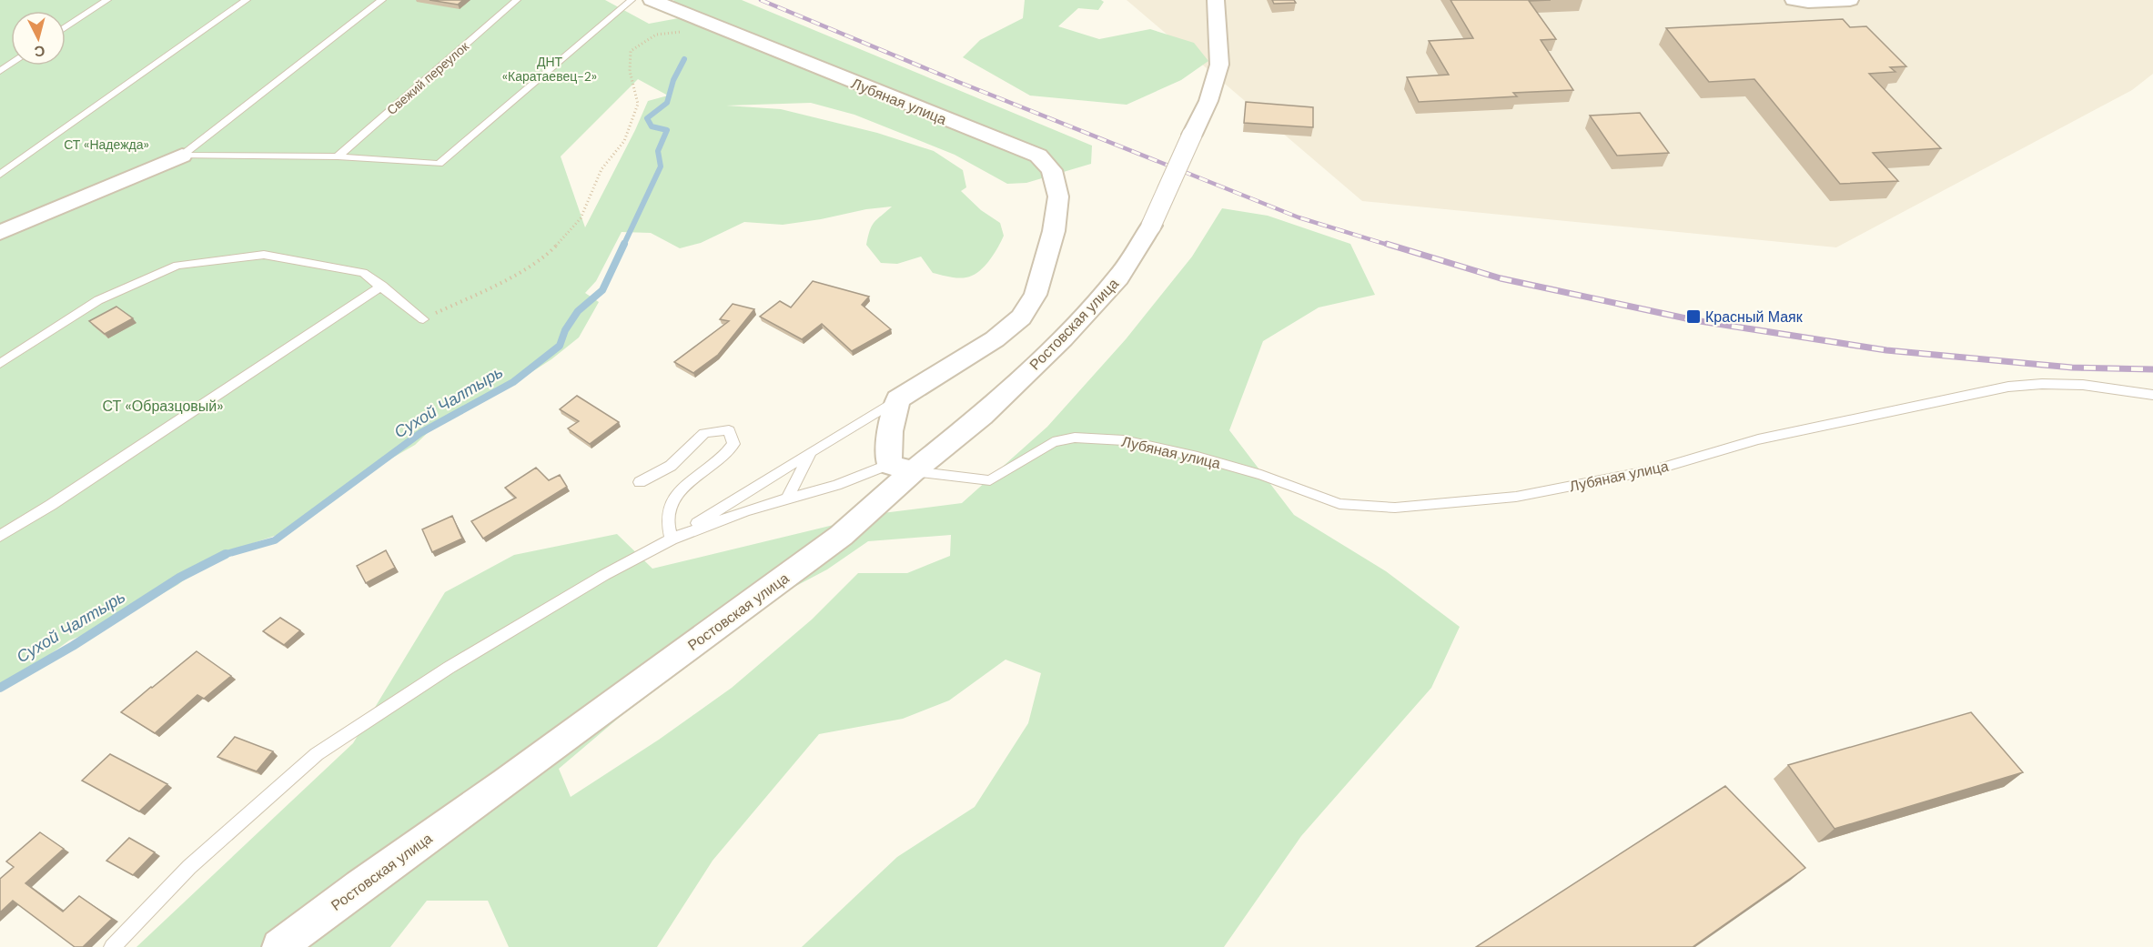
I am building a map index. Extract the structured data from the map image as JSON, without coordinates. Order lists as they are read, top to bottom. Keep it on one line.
{"streets":{"street":["Лубяная улица","Ростовская улица"],"lane":["Свежий переулок"]},"crossings":[["Лубяная улица","Ростовская улица"]],"water":["Сухой Чалтырь"],"parks":["ДНТ «Каратаевец-2»","СТ «Надежда»","СТ «Образцовый»"],"places":{"transit":["Красный Маяк"]},"north":"bottom"}
